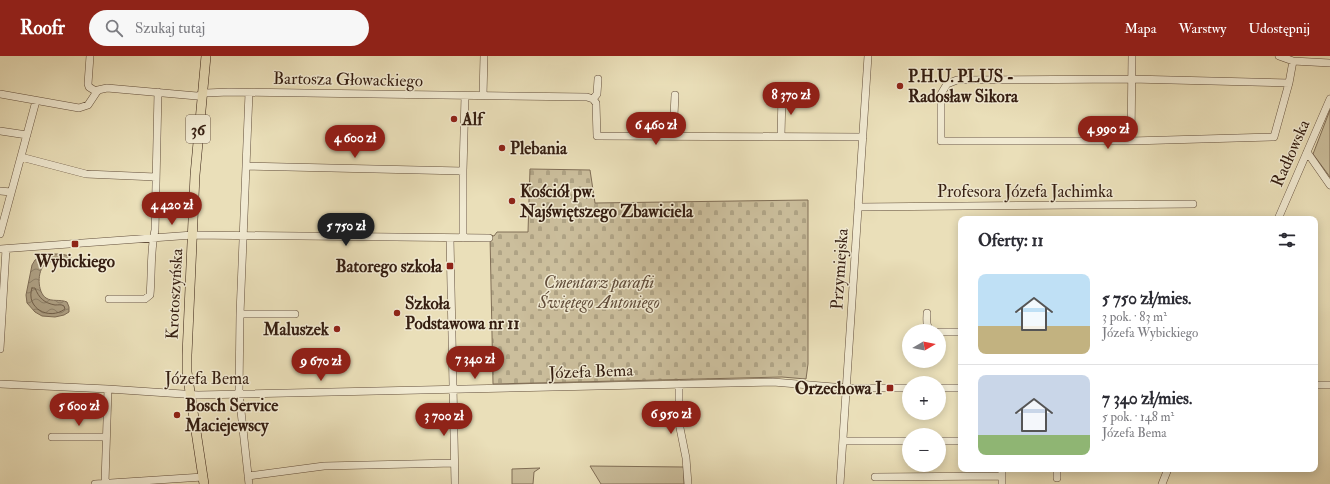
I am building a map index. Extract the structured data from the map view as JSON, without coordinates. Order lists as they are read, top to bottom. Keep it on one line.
{"streets":{"main road":["36","Krotoszyńska"],"street":["Bartosza Głowackiego","Radłowska","Profesora Józefa Jachimka","Przymiejska","Józefa Bema"]},"crossings":[["Bartosza Głowackiego","Krotoszyńska"],["Profesora Józefa Jachimka","Przymiejska"],["Przymiejska","Józefa Bema"],["Krotoszyńska","Józefa Bema"]],"parks":["Cmentarz parafii Świętego Antoniego"],"places":{"other":["P.H.U. PLUS - Radosław Sikora","Alf","Plebania","Kościół pw. Najświętszego Zbawiciela","Szkoła Podstawowa nr 11","Maluszek","Bosch Service Maciejewscy"],"transit":["Wybickiego","Batorego szkoła","Orzechowa I"]},"north":"right","page":{"header":"Roofr","search":"Szukaj tutaj","nav":["Mapa","Warstwy","Udostępnij"],"price":["8 370 zł","6 460 zł","4 990 zł","4 600 zł","4 420 zł","5 750 zł","7 340 zł","9 670 zł","5 600 zł","6 950 zł","3 700 zł"],"heading":"Oferty: 11","list":[{"name":"5 750 zł/mies.","note":"3 pok. · 83 m² · Józefa Wybickiego"},{"name":"7 340 zł/mies.","note":"5 pok. · 148 m² · Józefa Bema"}],"map_buttons":["+","−"]}}
